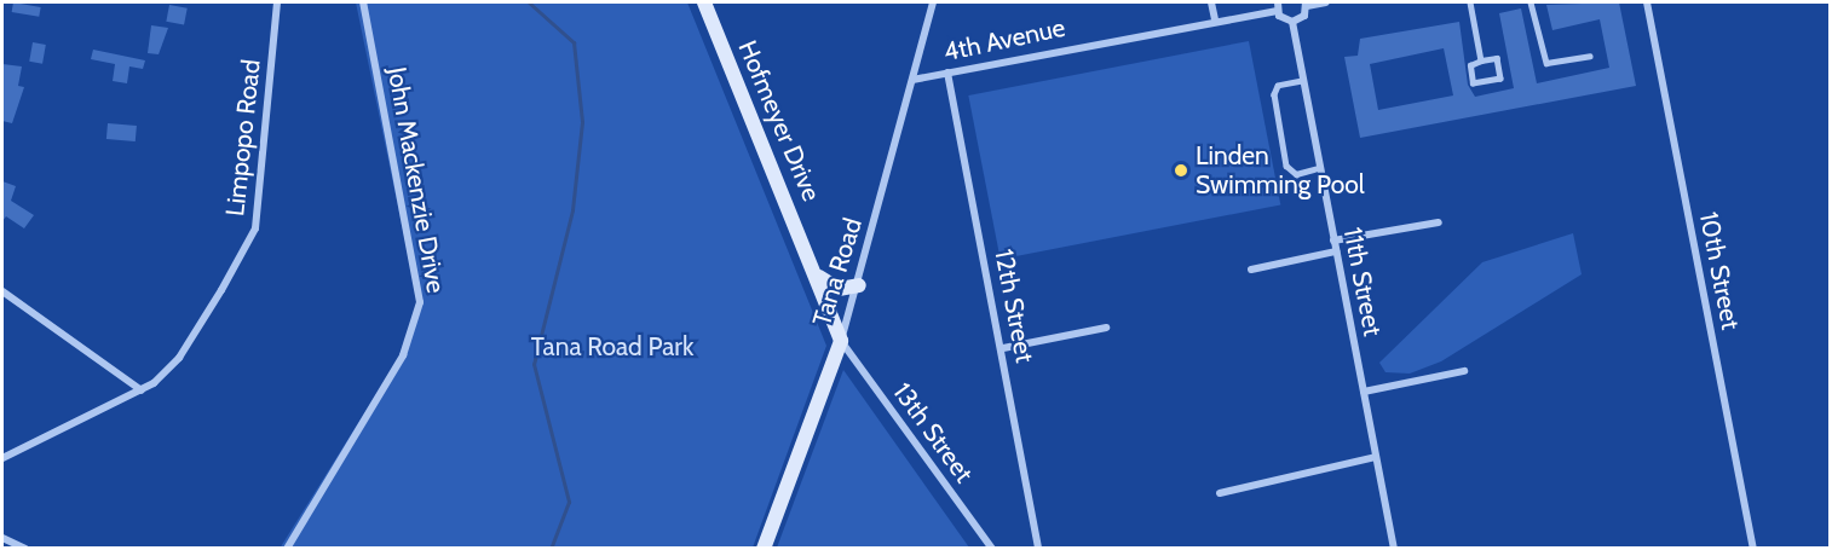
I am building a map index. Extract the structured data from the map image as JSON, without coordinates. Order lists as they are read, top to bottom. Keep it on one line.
{"streets":{"main road":["Hofmeyer Drive","Tana Road"],"street":["4th Avenue","Limpopo Road","John Mackenzie Drive","10th Street","11th Street","12th Street","13th Street"]},"crossings":[["4th Avenue","Tana Road"],["4th Avenue","12th Street"],["Hofmeyer Drive","Tana Road"],["Hofmeyer Drive","13th Street"],["Tana Road","13th Street"]],"parks":["Tana Road Park"],"places":["Linden Swimming Pool"]}
